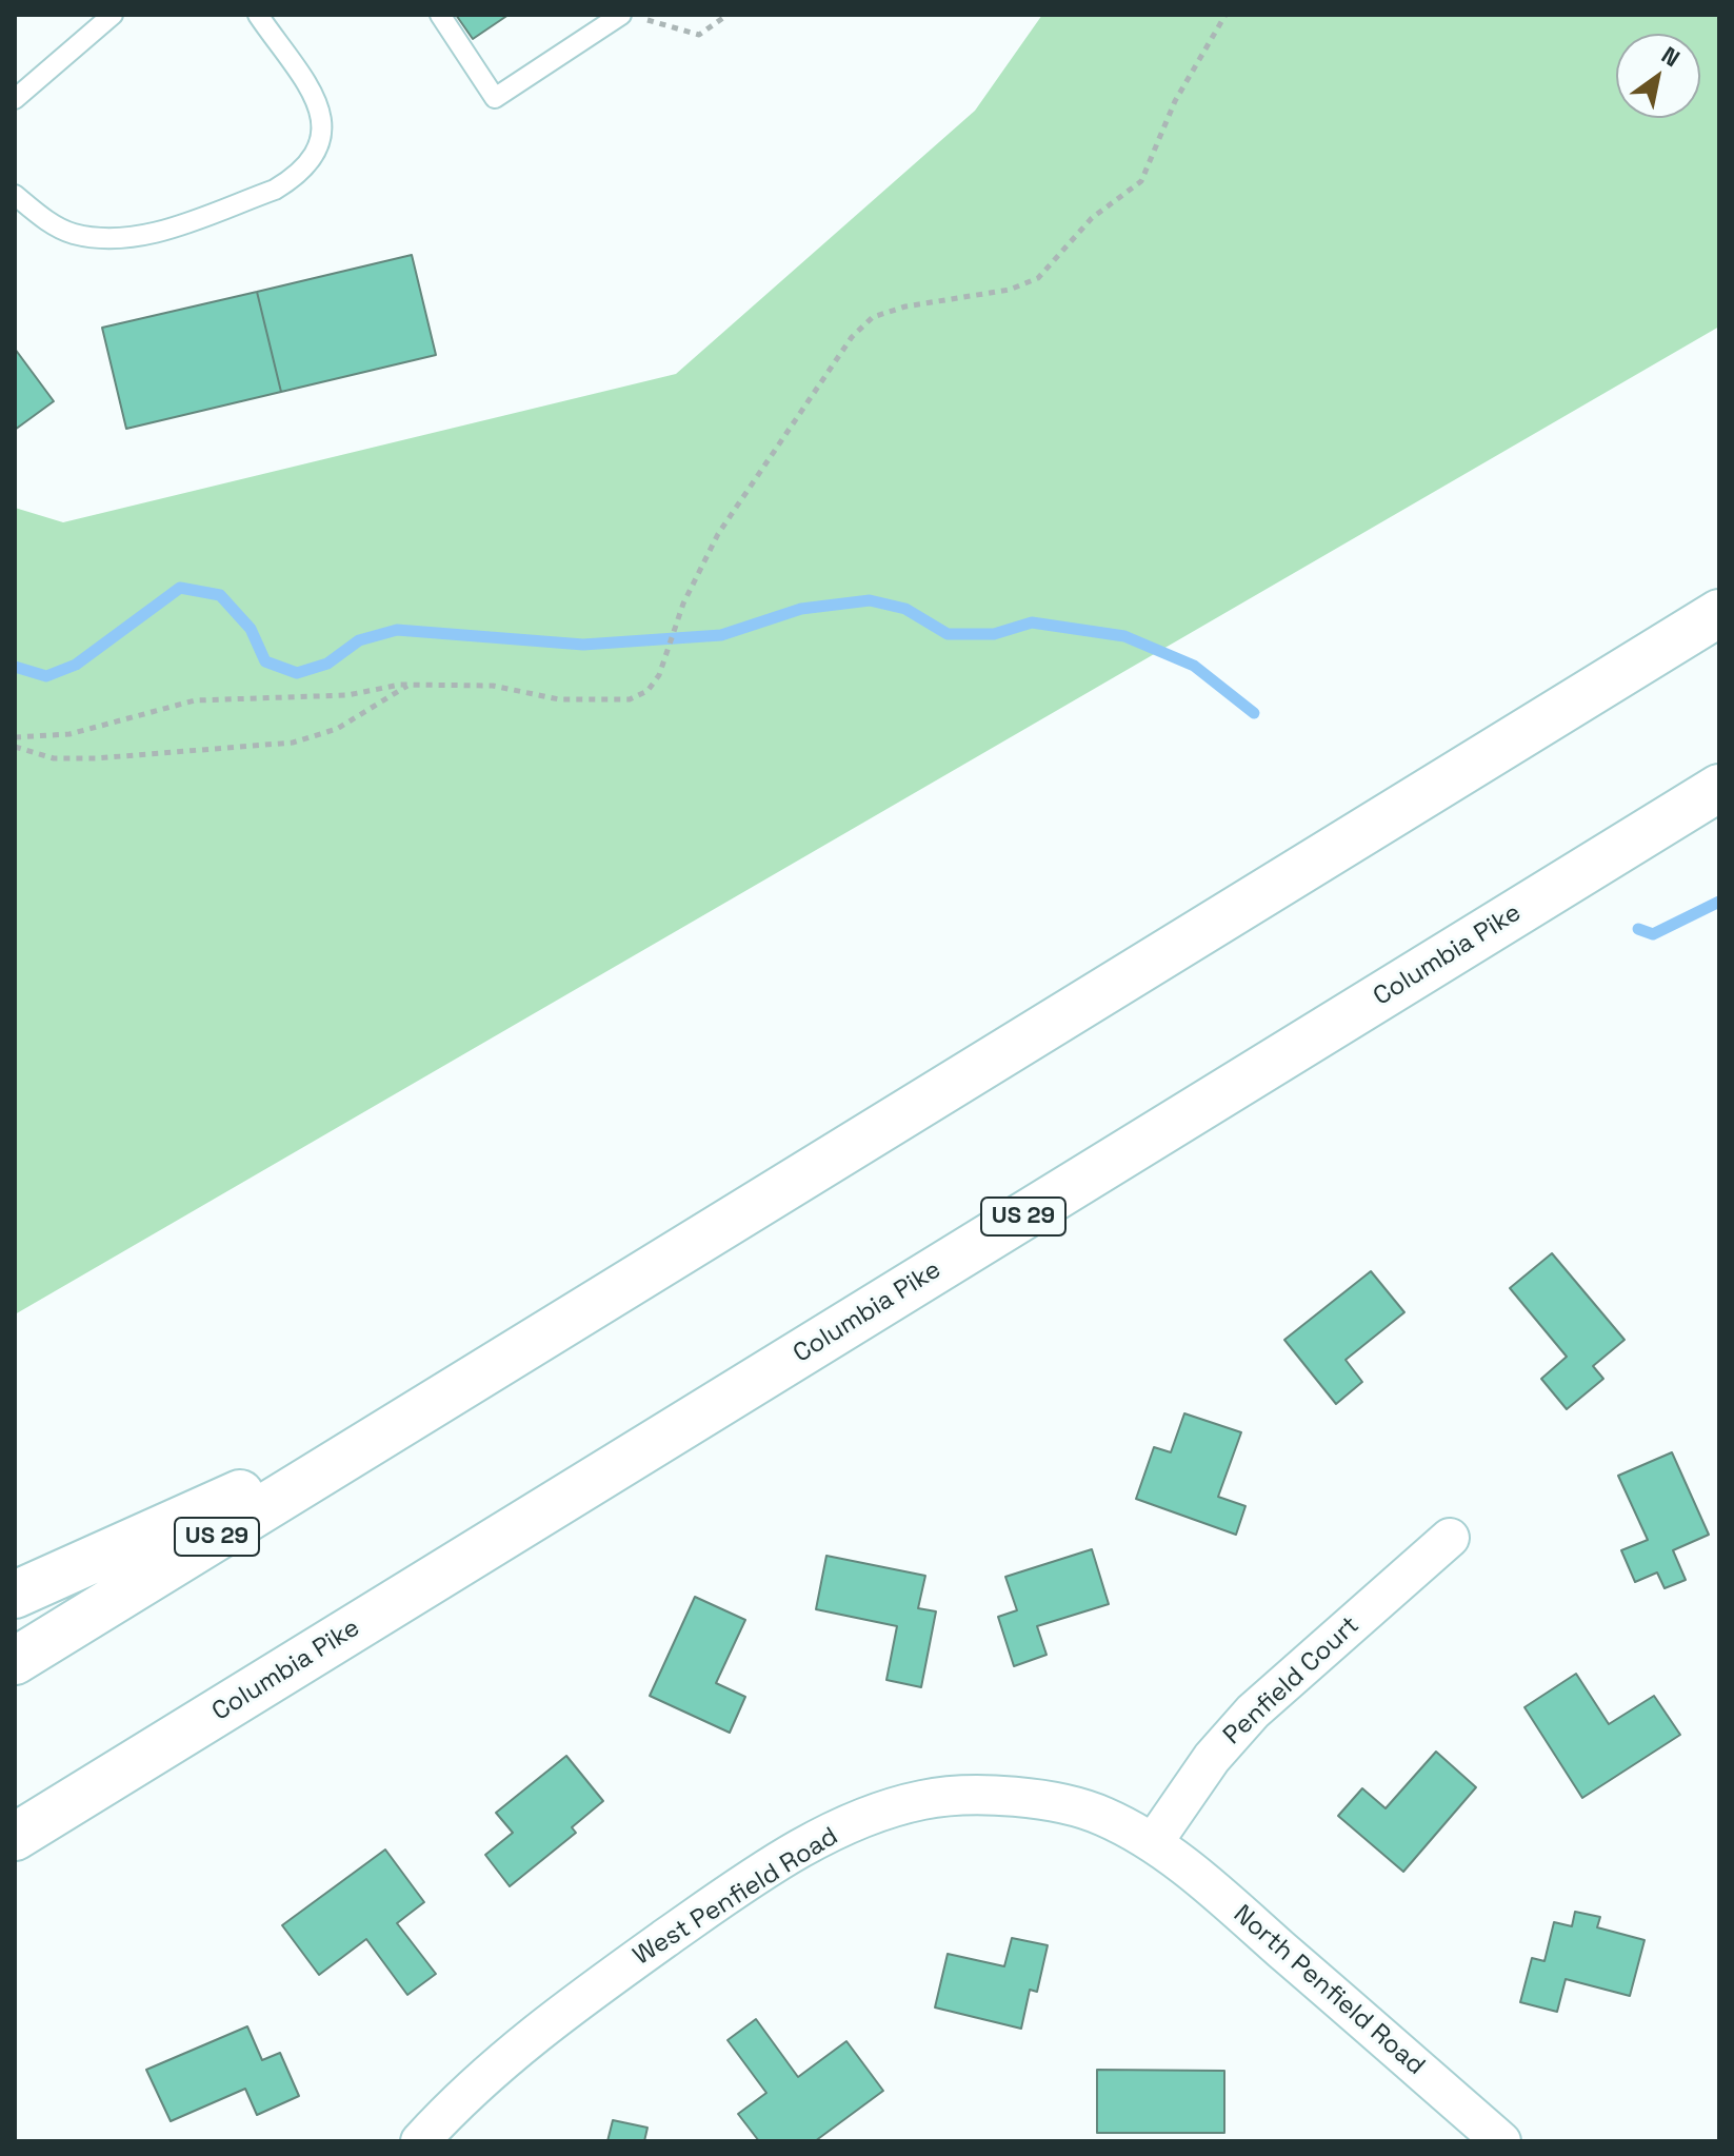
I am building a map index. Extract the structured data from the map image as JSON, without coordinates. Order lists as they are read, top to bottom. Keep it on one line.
{"streets":{"highway":["Columbia Pike","US 29"],"street":["Penfield Court","West Penfield Road","North Penfield Road"]},"crossings":[["Penfield Court","West Penfield Road"],["Penfield Court","North Penfield Road"],["West Penfield Road","North Penfield Road"]],"north":"top right"}
